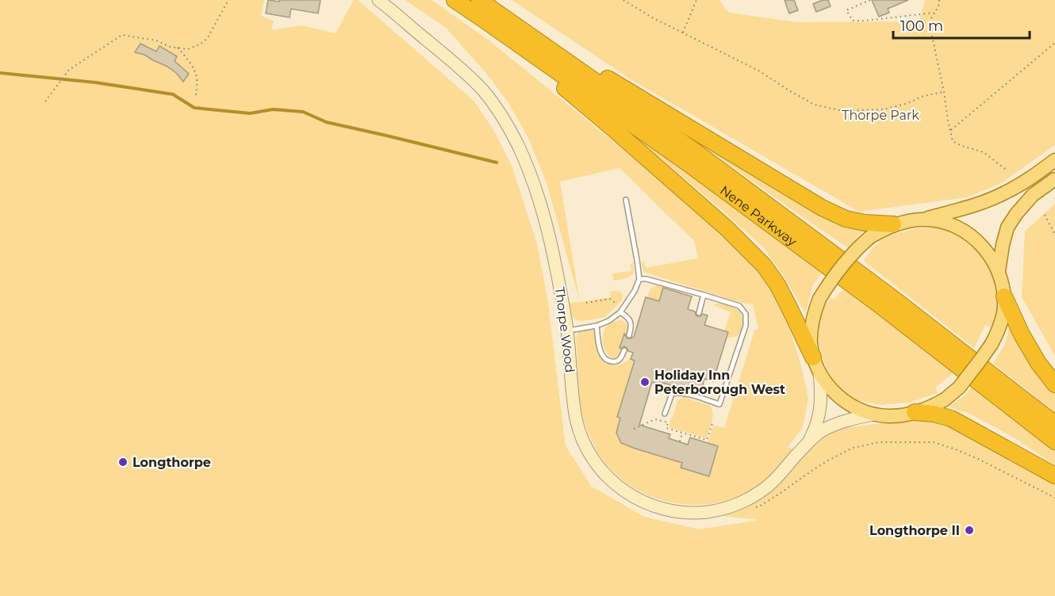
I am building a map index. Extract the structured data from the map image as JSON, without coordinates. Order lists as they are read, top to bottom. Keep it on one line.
{"streets":{"highway":["Nene Parkway"],"street":["Thorpe Wood"]},"parks":["Thorpe Park"],"places":["Holiday Inn Peterborough West","Longthorpe","Longthorpe II"],"scale_bar":"100 m"}
